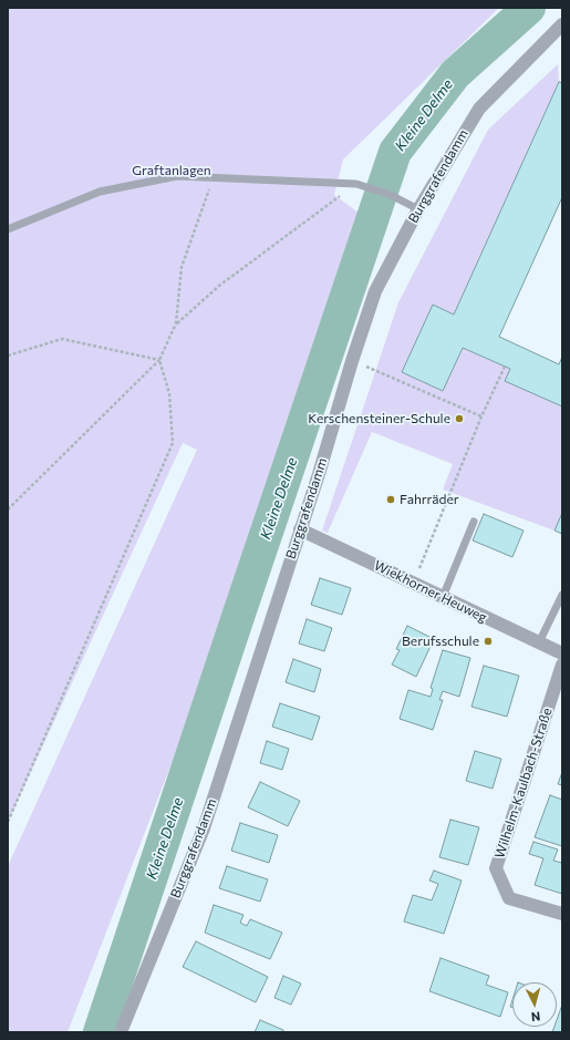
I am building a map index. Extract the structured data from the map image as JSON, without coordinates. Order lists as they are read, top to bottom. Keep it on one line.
{"streets":{"street":["Burggrafendamm","Wiekhorner Heuweg","Wilhelm-Kaulbach-Straße"]},"crossings":[["Burggrafendamm","Wiekhorner Heuweg"]],"water":["Kleine Delme"],"parks":["Graftanlagen"],"places":["Kerschensteiner-Schule","Fahrräder","Berufsschule"],"north":"bottom"}
